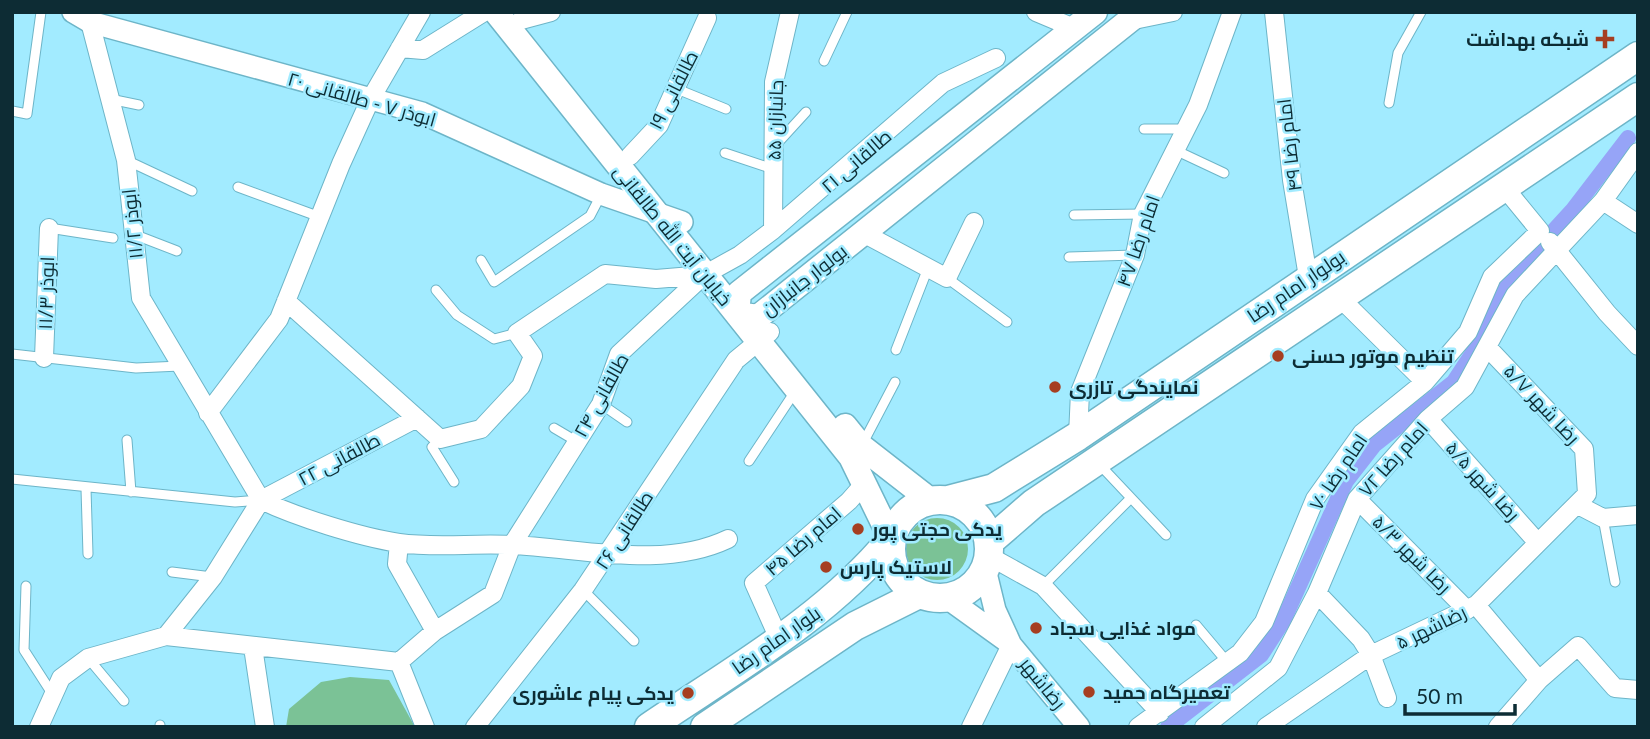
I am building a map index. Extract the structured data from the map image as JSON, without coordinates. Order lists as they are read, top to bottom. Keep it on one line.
{"streets":{"main road":["خیابان آیت الله طالقانی","بولوار جانبازان","بولوار امام رضا","بلوار امام رضا"],"street":["طالقانی ۱۹","ابوذر ۷ - طالقانی ۲۰","جانبازان ۵۵","امام رضا ۴۹","طالقانی ۲۱","ابوذر ۱۱/۲","امام رضا ۴۷","ابوذر ۱۱/۳","طالقانی ۲۴","رضا شهر ۵/۷","طالقانی ۲۲","امام رضا ۷۲","امام رضا ۷۰","رضا شهر ۵/۵","طالقانی ۲۶","امام رضا ۴۵","۵/۳ رضا شهر","رضاشهر ۵","رضاشهر"]},"crossings":[["طالقانی ۱۹","خیابان آیت الله طالقانی"],["ابوذر ۷ - طالقانی ۲۰","ابوذر ۱۱/۲"],["ابوذر ۷ - طالقانی ۲۰","خیابان آیت الله طالقانی"],["جانبازان ۵۵","طالقانی ۲۱"],["امام رضا ۴۹","بولوار امام رضا"],["طالقانی ۲۱","خیابان آیت الله طالقانی"],["طالقانی ۲۱","طالقانی ۲۴"],["ابوذر ۱۱/۲","طالقانی ۲۲"],["خیابان آیت الله طالقانی","بولوار جانبازان"],["خیابان آیت الله طالقانی","طالقانی ۲۴"],["خیابان آیت الله طالقانی","طالقانی ۲۶"],["امام رضا ۴۷","بولوار امام رضا"],["بولوار جانبازان","طالقانی ۲۶"],["بولوار امام رضا","بلوار امام رضا"],["رضا شهر ۵/۷","امام رضا ۷۲"],["رضا شهر ۵/۷","رضاشهر ۵"],["امام رضا ۷۲","رضا شهر ۵/۵"],["امام رضا ۷۲","۵/۳ رضا شهر"],["رضا شهر ۵/۵","رضاشهر ۵"],["امام رضا ۴۵","بلوار امام رضا"],["۵/۳ رضا شهر","رضاشهر ۵"]],"places":{"health":["شبکه بهداشت"],"other":["تنظیم موتور حسنی","نمایندگی تازری","یدکی حجتی پور","لاستیک پارس","مواد غذایی سجاد","تعمیرگاه حمید","یدکی پیام عاشوری"]},"scale_bar":"50 m"}
